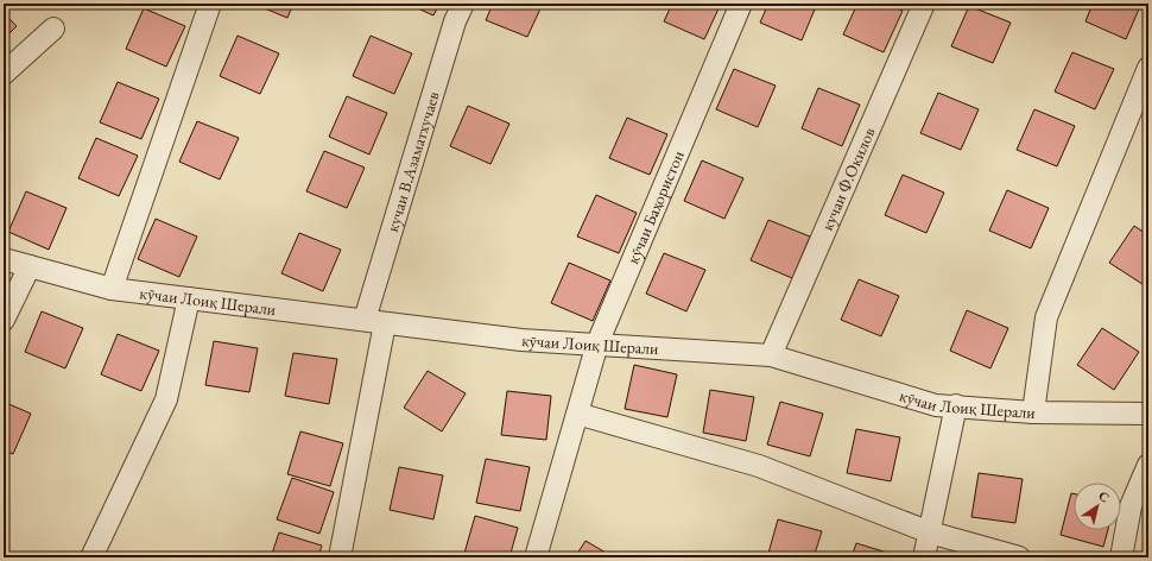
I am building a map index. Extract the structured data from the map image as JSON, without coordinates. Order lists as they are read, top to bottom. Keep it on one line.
{"streets":{"street":["кучаи В.Азаматхучаев","кучаи Ф.Окилов","кӯчаи Баҳористон","кӯчаи Лоиқ Шерали"]},"crossings":[["кучаи В.Азаматхучаев","кӯчаи Лоиқ Шерали"],["кучаи Ф.Окилов","кӯчаи Лоиқ Шерали"],["кӯчаи Баҳористон","кӯчаи Лоиқ Шерали"]],"north":"top right"}
